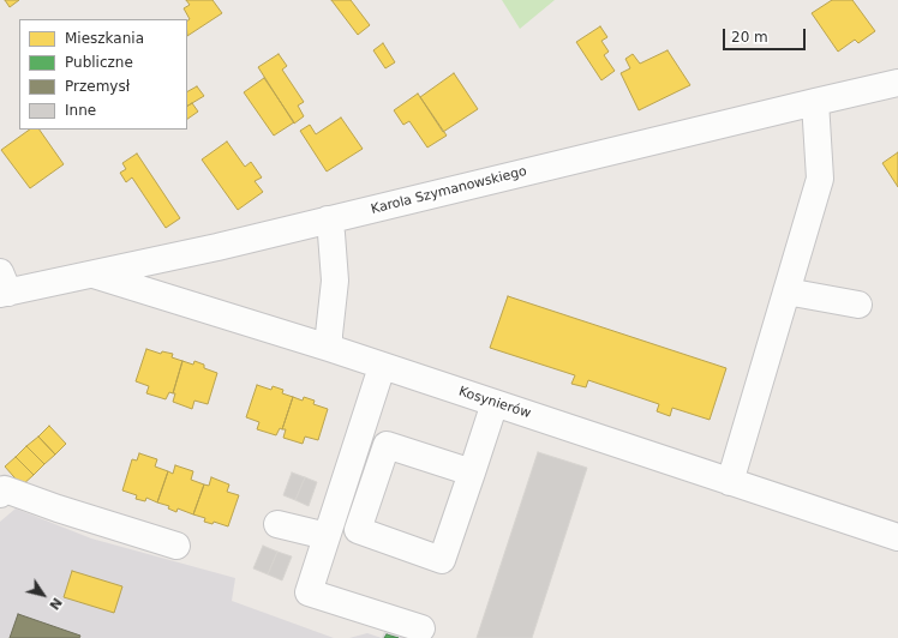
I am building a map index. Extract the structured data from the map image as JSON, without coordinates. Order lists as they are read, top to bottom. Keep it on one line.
{"streets":{"street":["Karola Szymanowskiego","Kosynierów"]},"crossings":[["Karola Szymanowskiego","Kosynierów"]],"legend":["Mieszkania","Publiczne","Przemysł","Inne"],"scale_bar":"20 m","north":"bottom right"}
